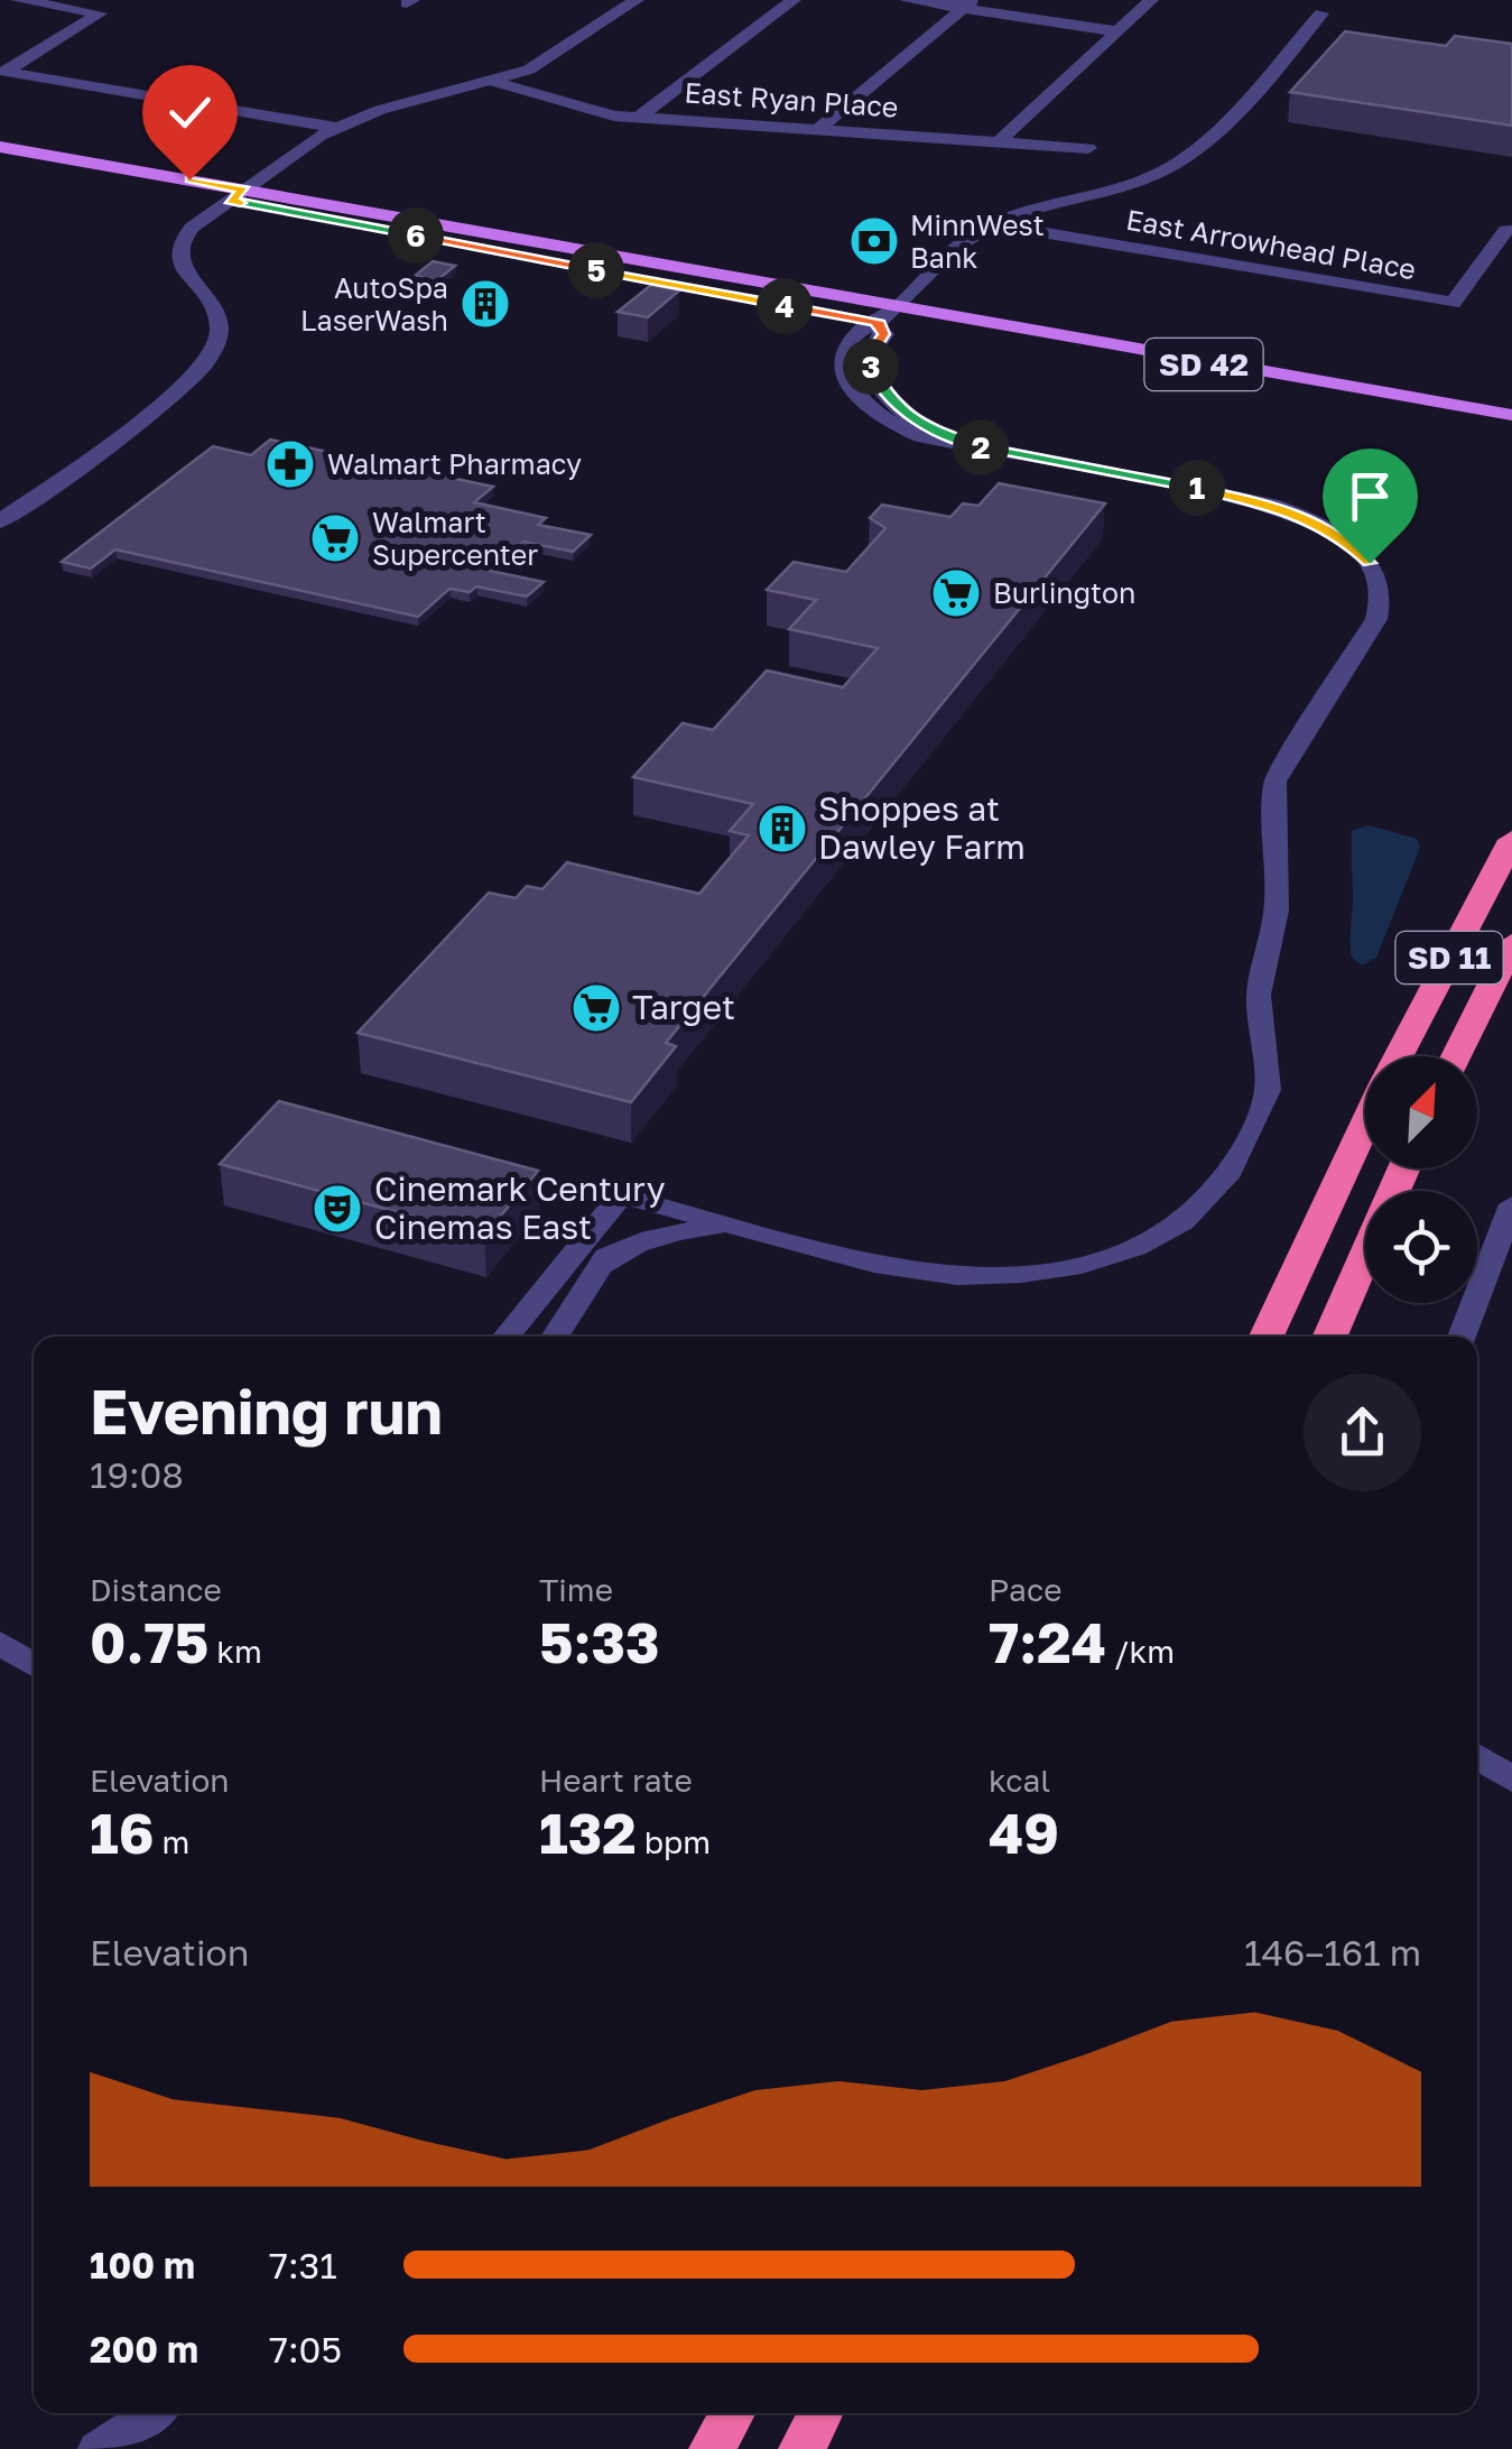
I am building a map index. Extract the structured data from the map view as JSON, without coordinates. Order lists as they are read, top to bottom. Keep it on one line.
{"streets":{"highway":["SD 11"],"main road":["SD 42"],"street":["East Ryan Place","East Arrowhead Place"]},"places":{"bank":["MinnWest Bank"],"building":["AutoSpa LaserWash","Shoppes at Dawley Farm"],"pharmacy":["Walmart Pharmacy"],"supermarket":["Walmart Supercenter","Burlington","Target"],"theatre":["Cinemark Century Cinemas East"]},"north":"top right","page":{"pins":["6","5","4","3","2","1"],"heading":["Evening run","19:08"],"stats":[["Distance","0.75 km"],["Time","5:33"],["Pace","7:24 /km"],["Elevation","16 m"],["Heart rate","132 bpm"],["kcal","49"]],"chart":["Elevation","146–161 m"],"list":[{"name":"100 m","note":"7:31"},{"name":"200 m","note":"7:05"}]}}
